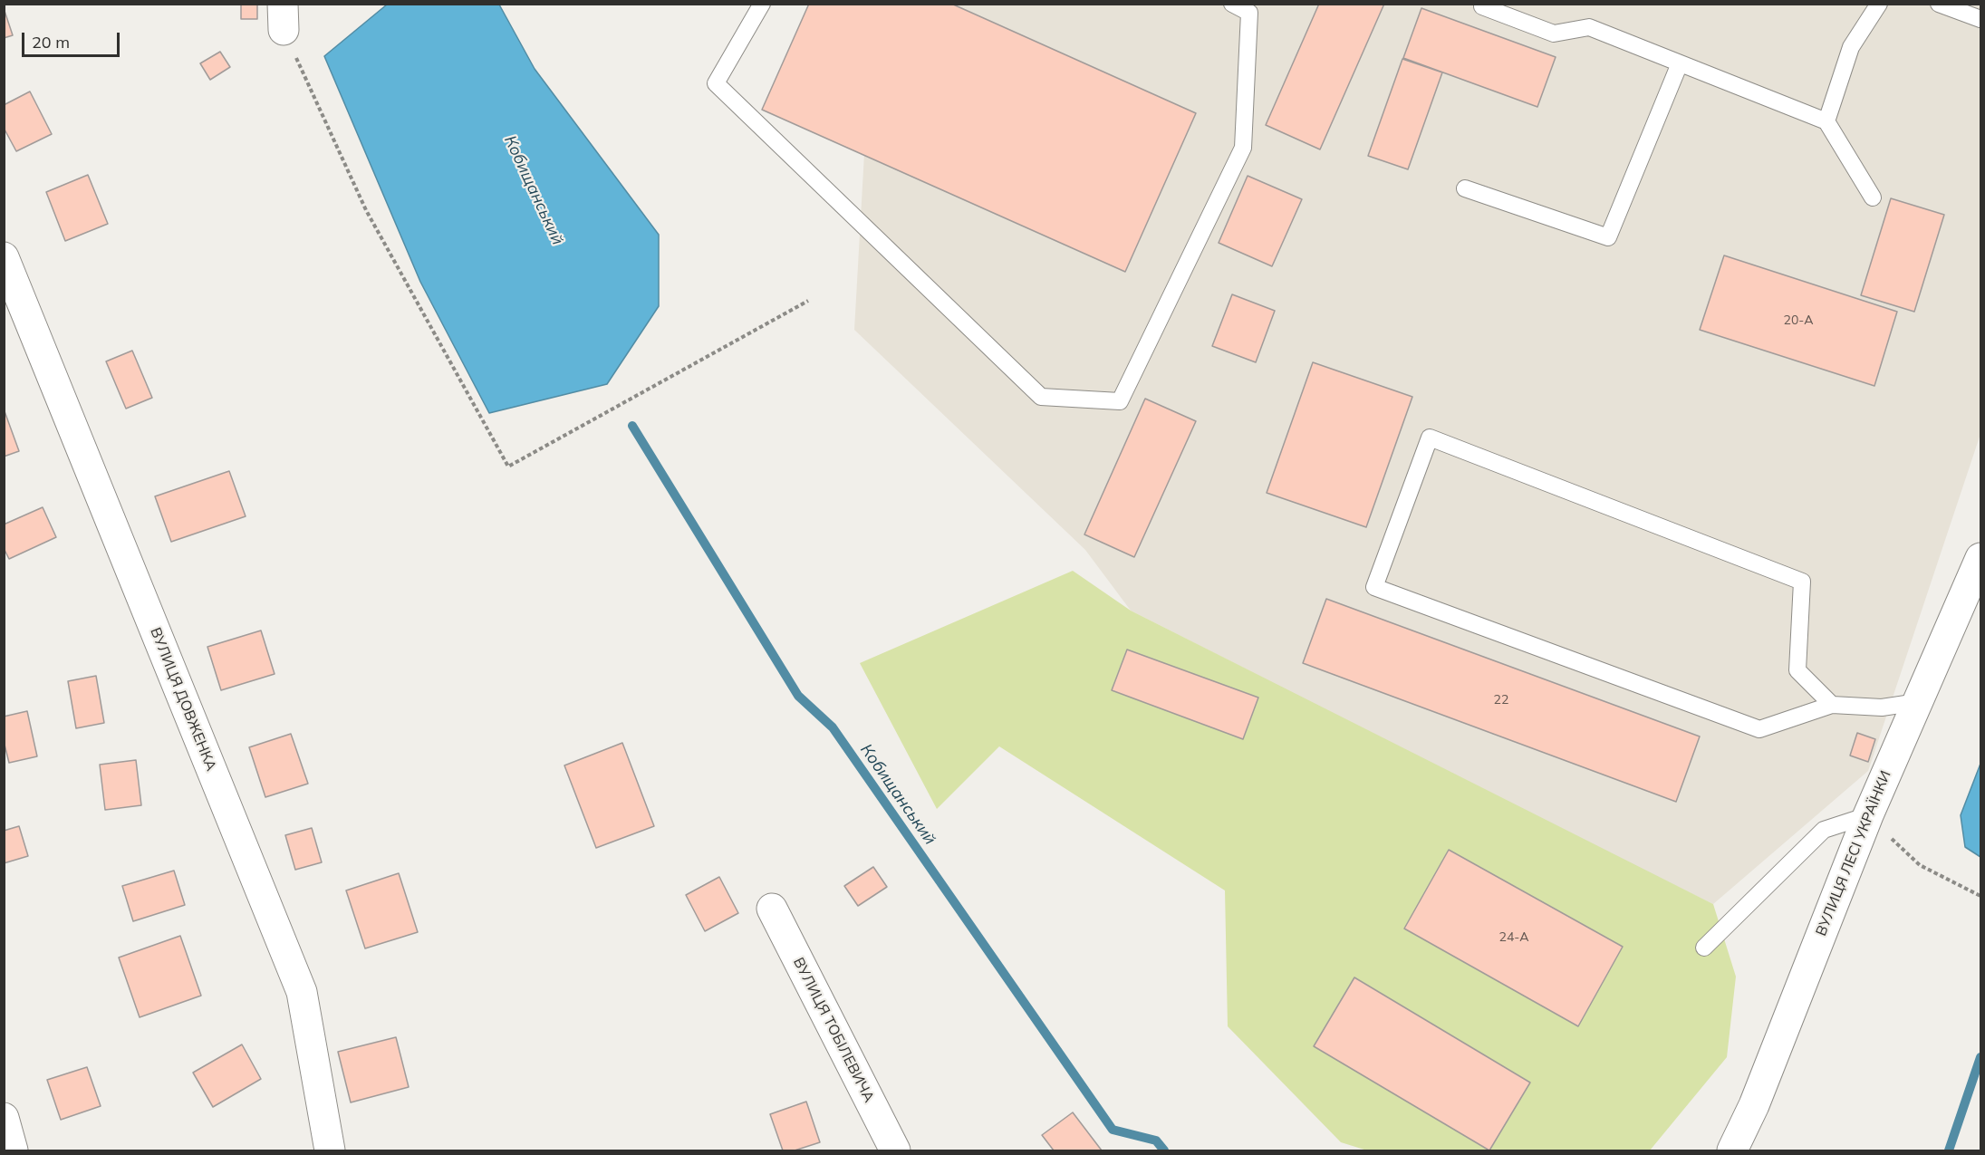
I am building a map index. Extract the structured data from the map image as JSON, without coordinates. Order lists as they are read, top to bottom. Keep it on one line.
{"streets":{"street":["ВУЛИЦЯ ДОВЖЕНКА","ВУЛИЦЯ ЛЕСІ УКРАЇНКИ","ВУЛИЦЯ ТОБІЛЕВИЧА"]},"water":["Кобищанський"],"house_numbers":["20-А","22","24-А"],"scale_bar":"20 m"}
